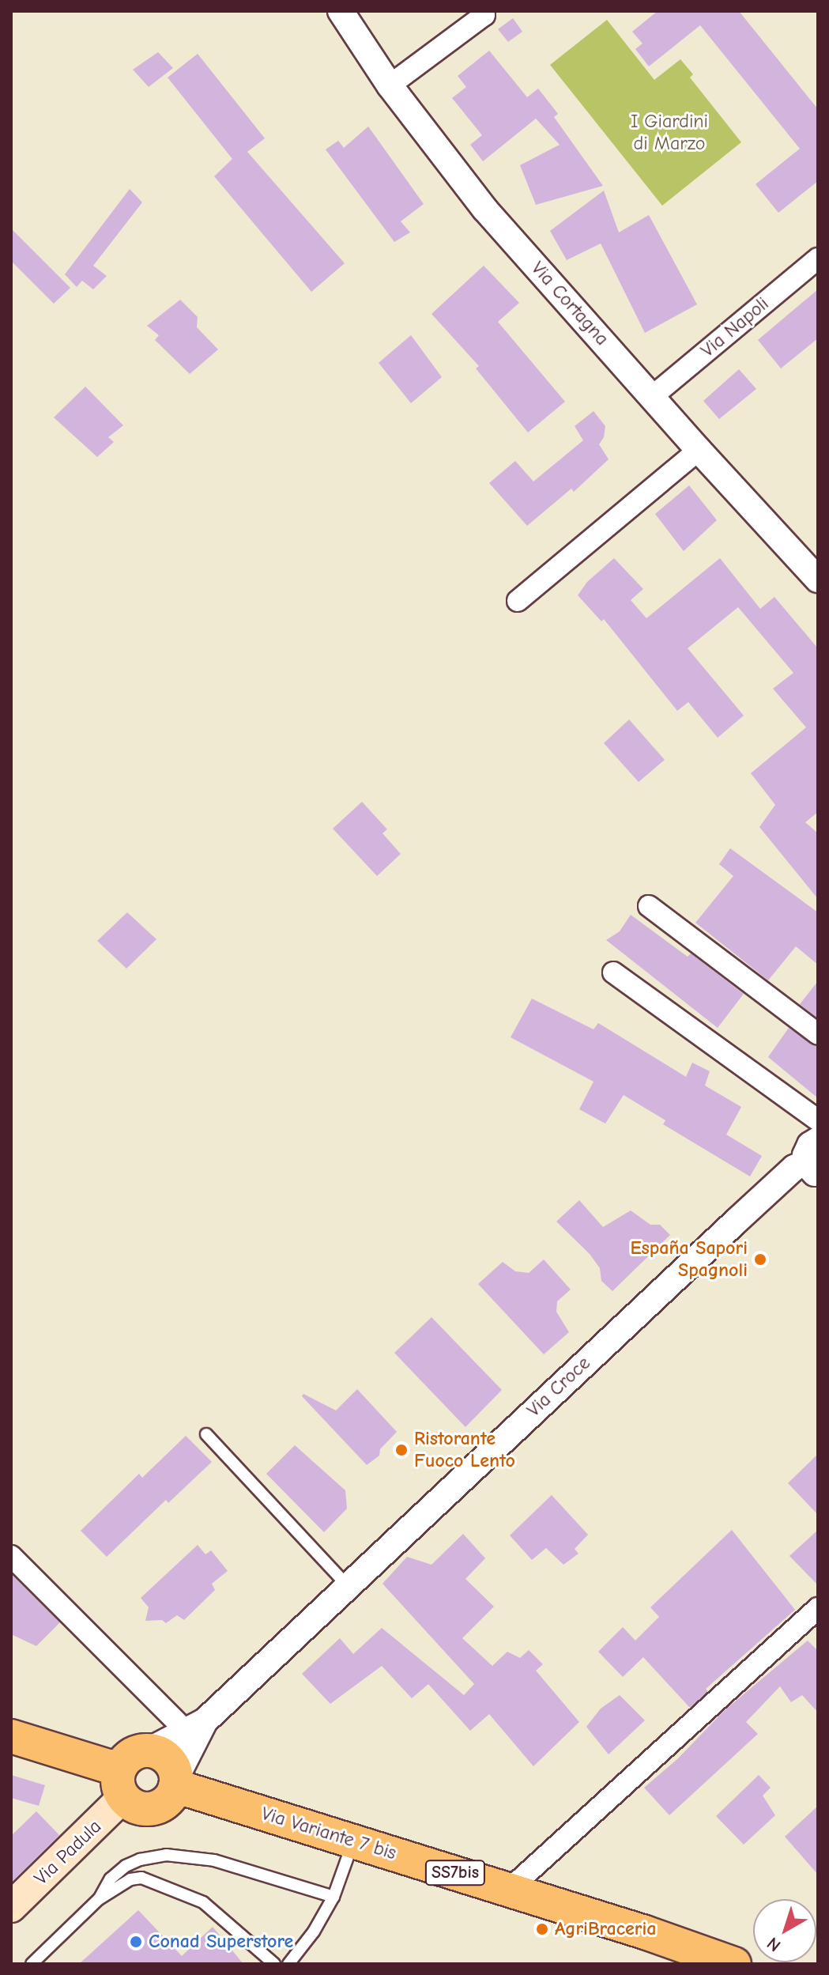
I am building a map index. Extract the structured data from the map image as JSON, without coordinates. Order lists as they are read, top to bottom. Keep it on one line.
{"streets":{"main road":["Via Variante 7 bis","Via Padula","SS7bis"],"street":["Via Cortagna","Via Napoli","Via Croce"]},"crossings":[["Via Cortagna","Via Napoli"],["Via Croce","Via Variante 7 bis"],["Via Croce","Via Padula"],["Via Variante 7 bis","Via Padula"]],"parks":["I Giardini di Marzo"],"places":["España Sapori Spagnoli","Ristorante Fuoco Lento","AgriBraceria","Conad Superstore"],"north":"bottom left"}
